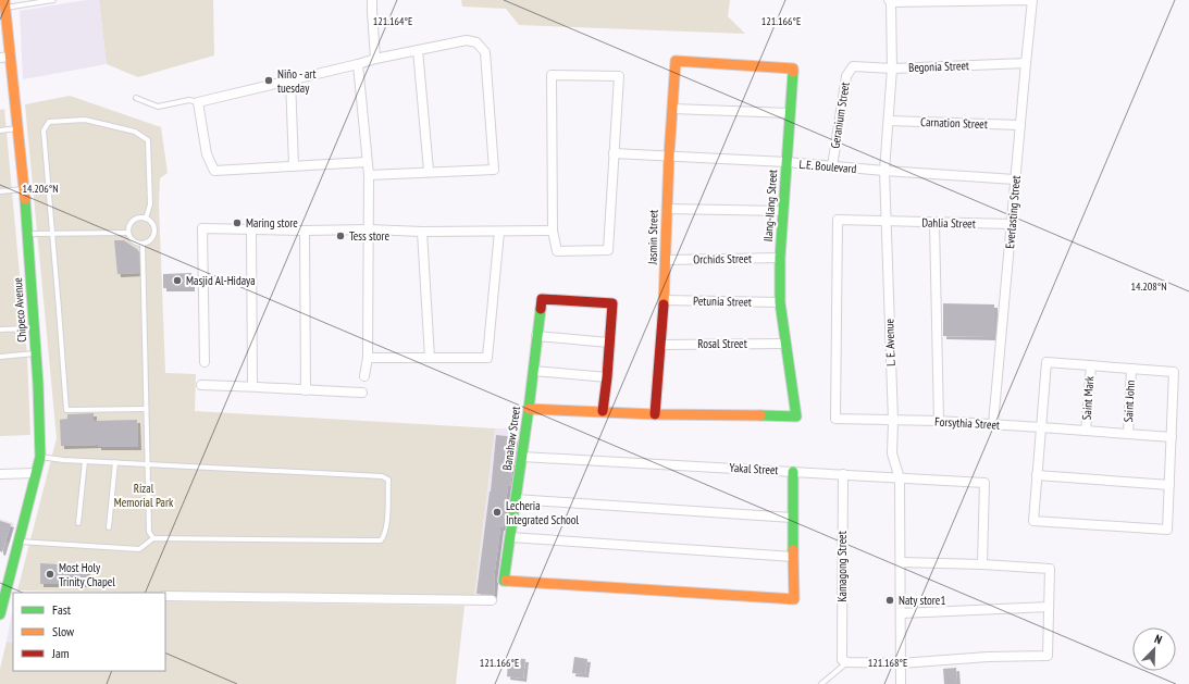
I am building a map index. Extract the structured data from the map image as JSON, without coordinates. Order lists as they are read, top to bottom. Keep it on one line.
{"streets":{"street":["Begonia Street","Geranium Street","Carnation Street","L.E. Boulevard","Ilang-Ilang Street","Everlasting Street","Dahlia Street","Jasmin Street","Orchids Street","Petunia Street","Chipeco Avenue","L. E. Avenue","Rosal Street","Saint Mark","Saint John","Forsythia Street","Banahaw Street","Yakal Street","Kamagong Street"]},"crossings":[["Begonia Street","Geranium Street"],["Begonia Street","Everlasting Street"],["Begonia Street","L. E. Avenue"],["Geranium Street","L.E. Boulevard"],["Carnation Street","Everlasting Street"],["Carnation Street","L. E. Avenue"],["L.E. Boulevard","Ilang-Ilang Street"],["L.E. Boulevard","Everlasting Street"],["L.E. Boulevard","Jasmin Street"],["L.E. Boulevard","L. E. Avenue"],["Ilang-Ilang Street","Jasmin Street"],["Ilang-Ilang Street","Orchids Street"],["Ilang-Ilang Street","Petunia Street"],["Ilang-Ilang Street","Rosal Street"],["Everlasting Street","Dahlia Street"],["Everlasting Street","Forsythia Street"],["Dahlia Street","L. E. Avenue"],["Dahlia Street","Forsythia Street"],["Jasmin Street","Orchids Street"],["Jasmin Street","Petunia Street"],["Jasmin Street","Rosal Street"],["L. E. Avenue","Forsythia Street"],["L. E. Avenue","Yakal Street"],["Saint Mark","Forsythia Street"],["Saint John","Forsythia Street"],["Banahaw Street","Yakal Street"],["Yakal Street","Kamagong Street"]],"parks":["Rizal Memorial Park"],"places":["Niño - art tuesday","Maring store","Tess store","Masjid Al-Hidaya","Lecheria Integrated School","Most Holy Trinity Chapel","Naty store1"],"legend":["Fast","Slow","Jam"],"north":"top right","coordinates":["121.164°E","121.166°E","14.206°N","14.208°N","121.168°E"]}
